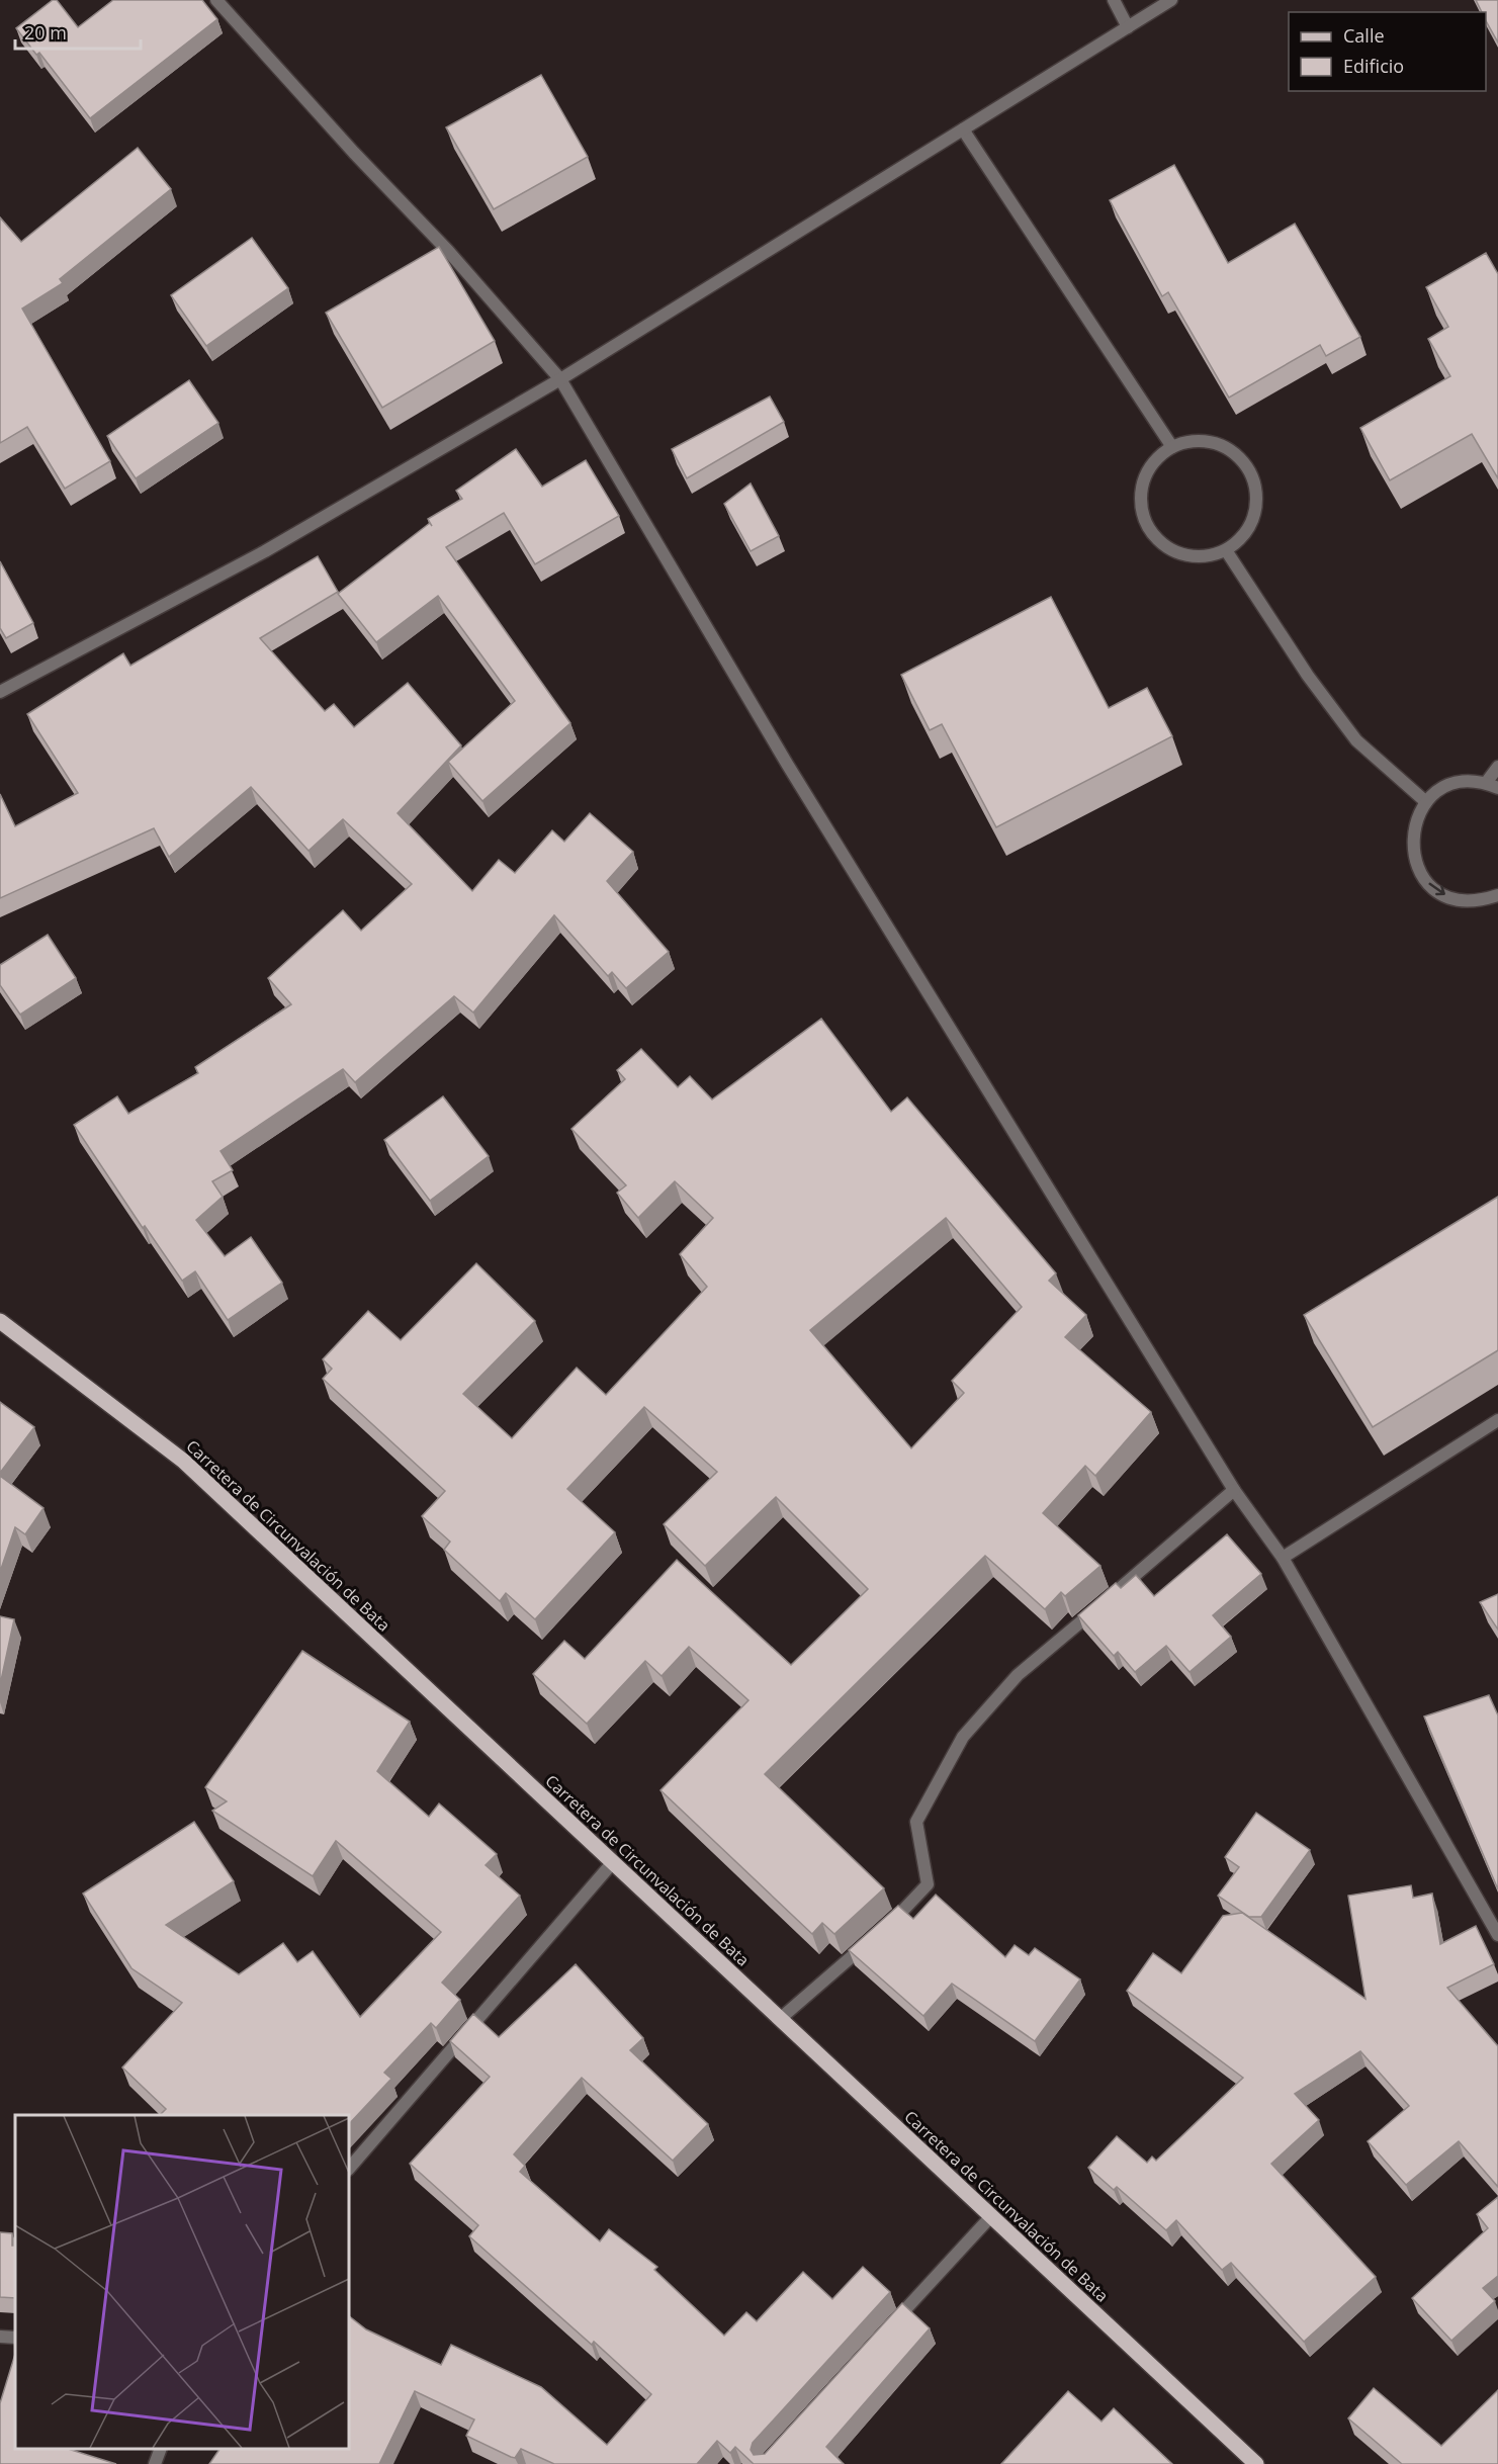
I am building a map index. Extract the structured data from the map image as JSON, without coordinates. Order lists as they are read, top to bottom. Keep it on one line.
{"streets":{"main road":["Carretera de Circunvalación de Bata"]},"legend":["Calle","Edificio"],"scale_bar":"20 m"}
